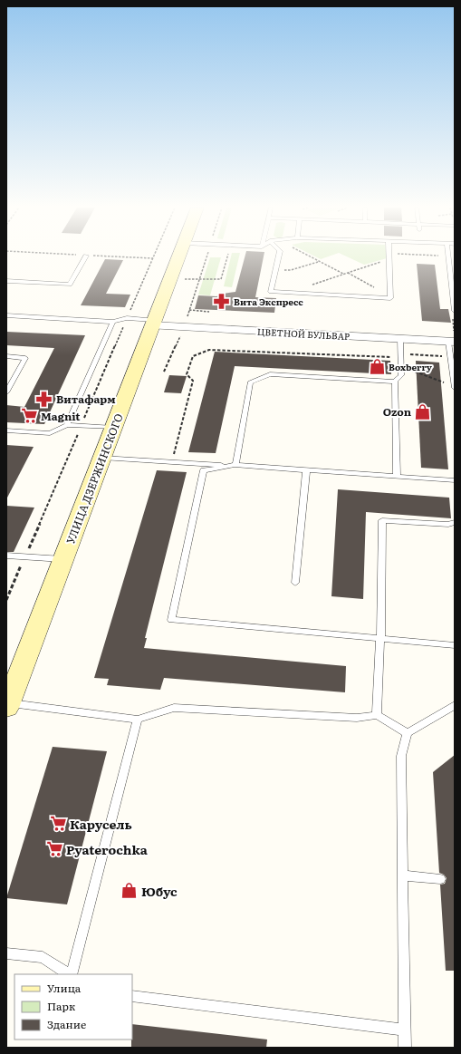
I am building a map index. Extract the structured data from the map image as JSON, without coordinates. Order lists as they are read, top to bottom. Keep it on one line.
{"streets":{"main road":["УЛИЦА ДЗЕРЖИНСКОГО"],"street":["ЦВЕТНОЙ БУЛЬВАР"]},"crossings":[["ЦВЕТНОЙ БУЛЬВАР","УЛИЦА ДЗЕРЖИНСКОГО"]],"places":{"pharmacy":["Вита Экспресс","Витафарм"],"shop":["Boxberry","Ozon","Юбус"],"supermarket":["Magnit","Карусель","Pyaterochka"]},"legend":["Улица","Парк","Здание"]}
